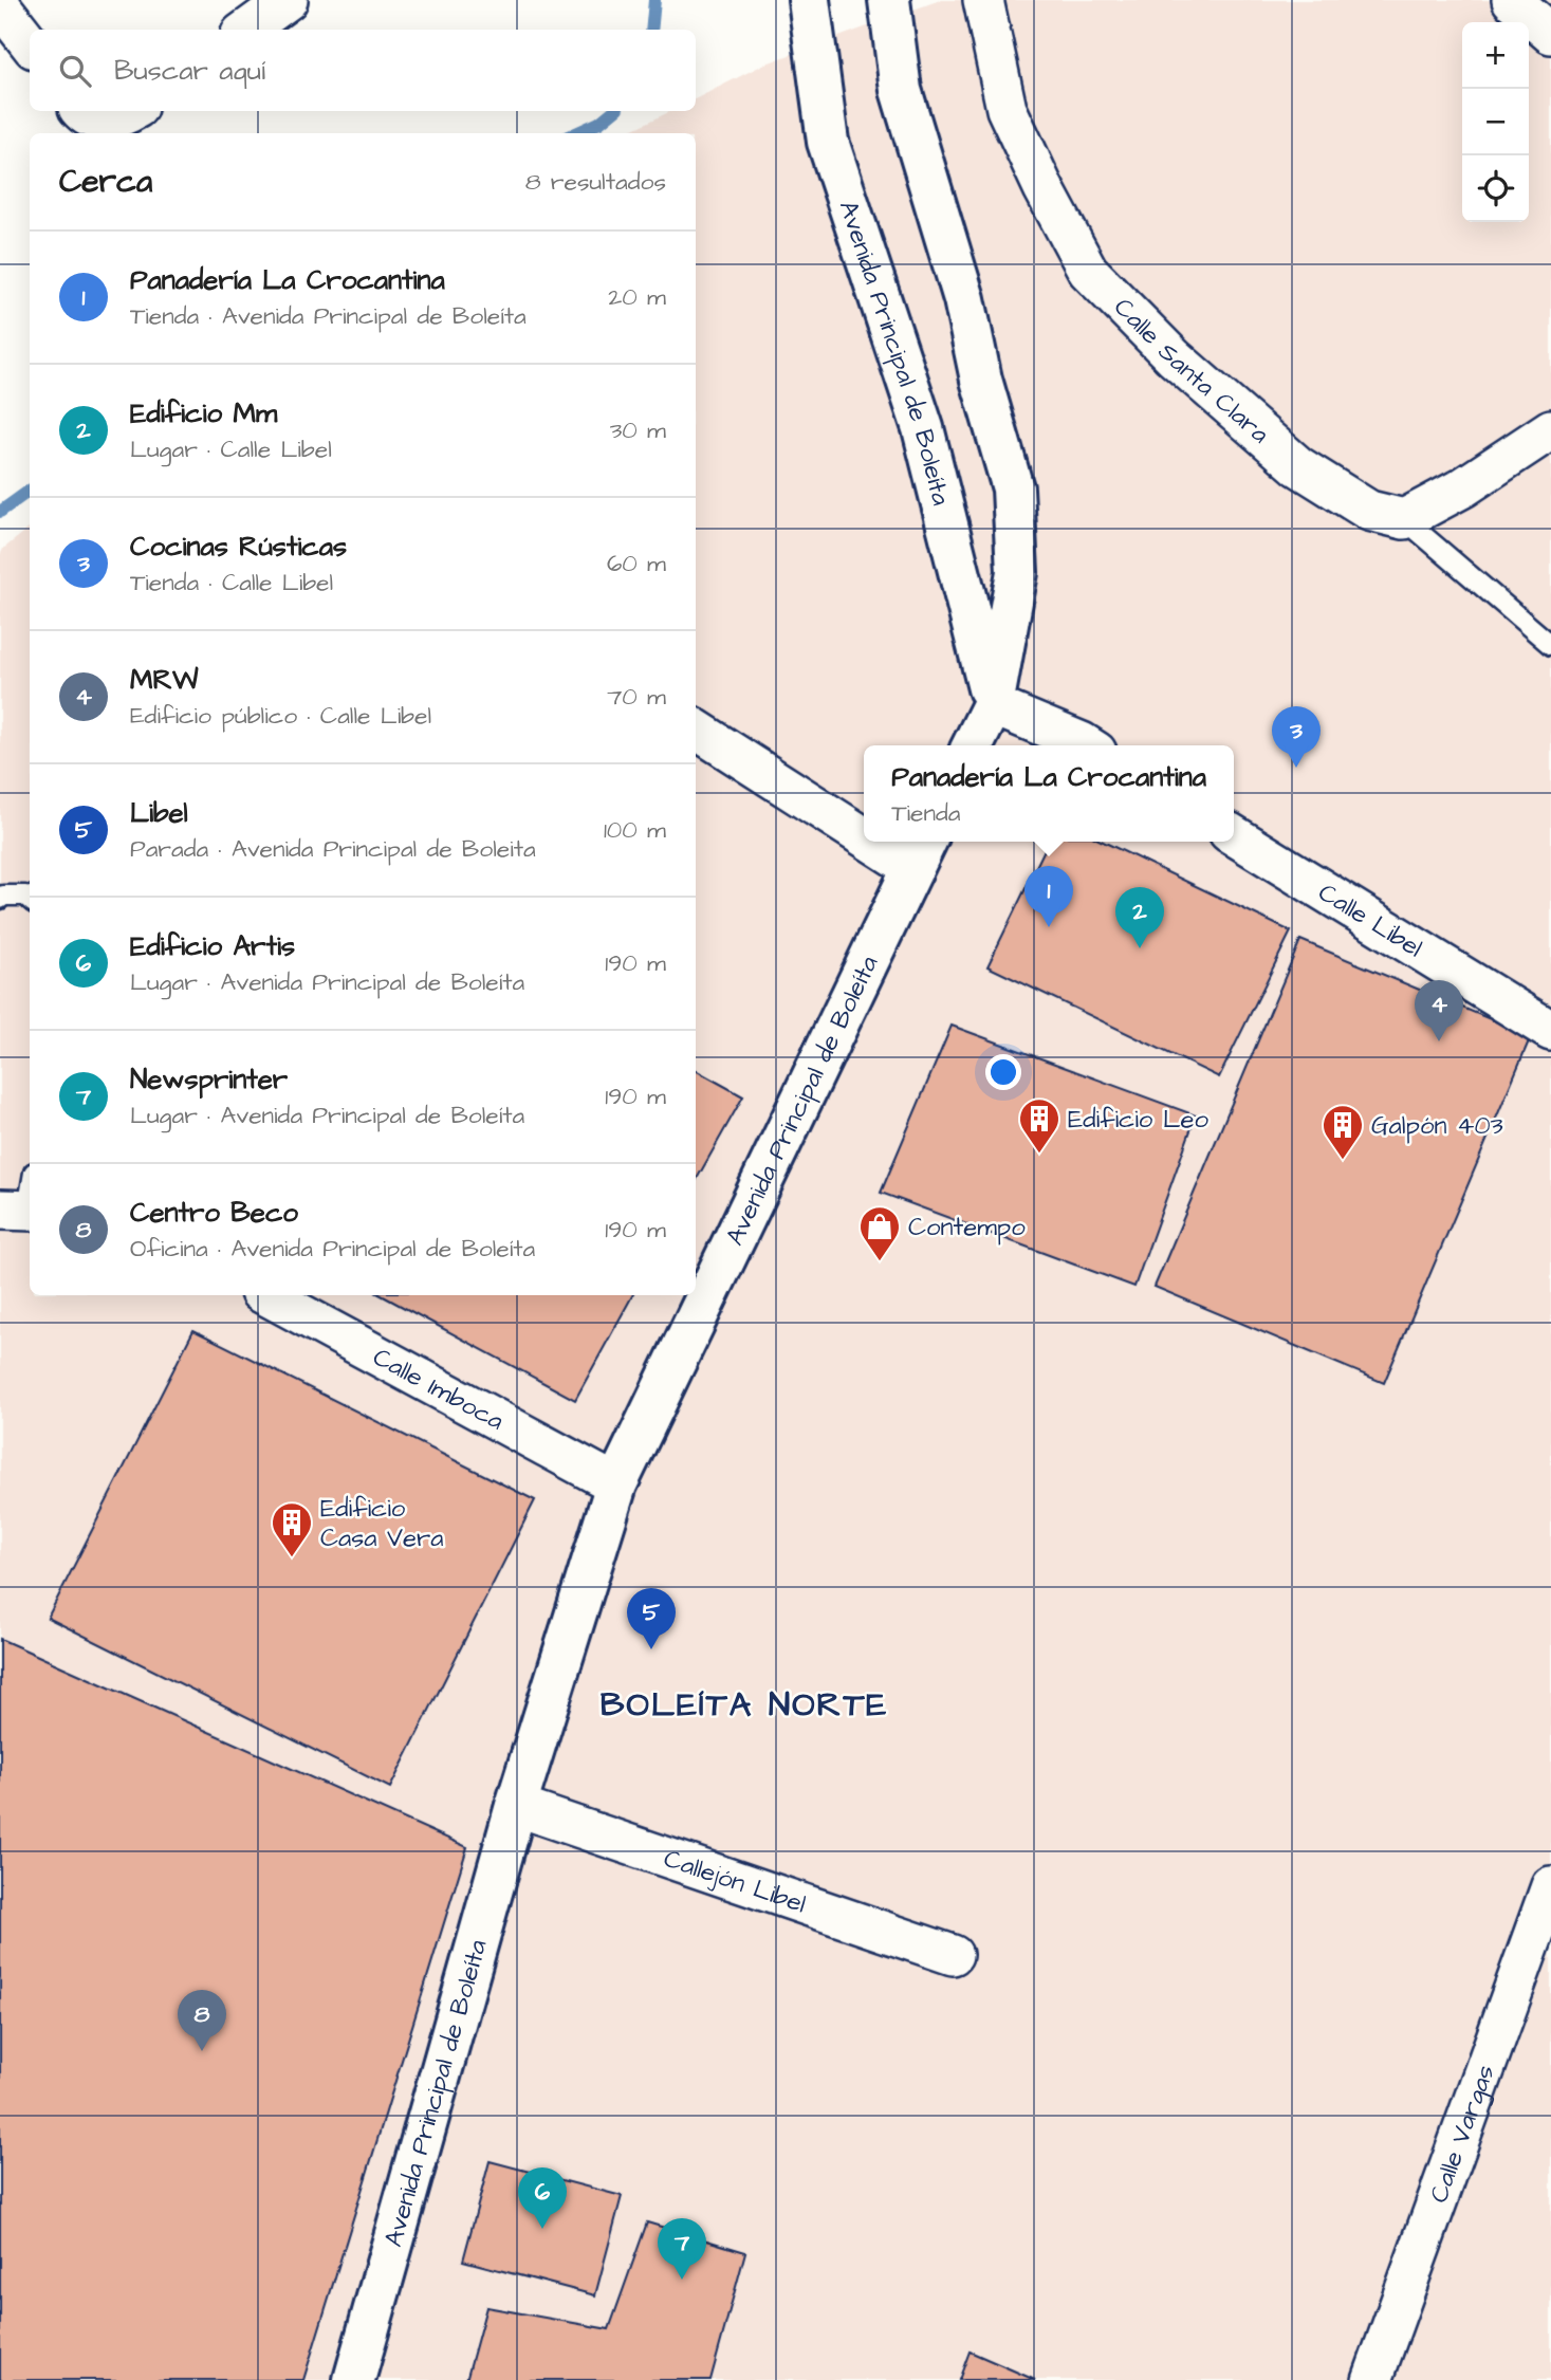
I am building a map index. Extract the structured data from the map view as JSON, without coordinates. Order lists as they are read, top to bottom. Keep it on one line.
{"streets":{"street":["Avenida Principal de Boleíta","Calle Santa Clara","Calle Libel","Calle Imboca","Callejón Libel","Calle Vargas"]},"crossings":[["Avenida Principal de Boleíta","Calle Imboca"],["Avenida Principal de Boleíta","Callejón Libel"]],"districts":["BOLEÍTA NORTE"],"places":{"building":["Edificio Leo","Galpón 403","Edificio Casa Vera"],"shop":["Contempo"]},"page":{"map_buttons":["+","−"],"search":"Buscar aquí","heading":["Cerca","8 resultados"],"list":[{"mark":"1","name":"Panadería La Crocantina","note":"Tienda · Avenida Principal de Boleíta","value":"20 m"},{"mark":"2","name":"Edificio Mm","note":"Lugar · Calle Libel","value":"30 m"},{"mark":"3","name":"Cocinas Rústicas","note":"Tienda · Calle Libel","value":"60 m"},{"mark":"4","name":"MRW","note":"Edificio público · Calle Libel","value":"70 m"},{"mark":"5","name":"Libel","note":"Parada · Avenida Principal de Boleita","value":"100 m"},{"mark":"6","name":"Edificio Artis","note":"Lugar · Avenida Principal de Boleíta","value":"190 m"},{"mark":"7","name":"Newsprinter","note":"Lugar · Avenida Principal de Boleíta","value":"190 m"},{"mark":"8","name":"Centro Beco","note":"Oficina · Avenida Principal de Boleíta","value":"190 m"}],"pins":["3","1","2","4","5","8","6","7"],"popup":["Panadería La Crocantina","Tienda"]}}
